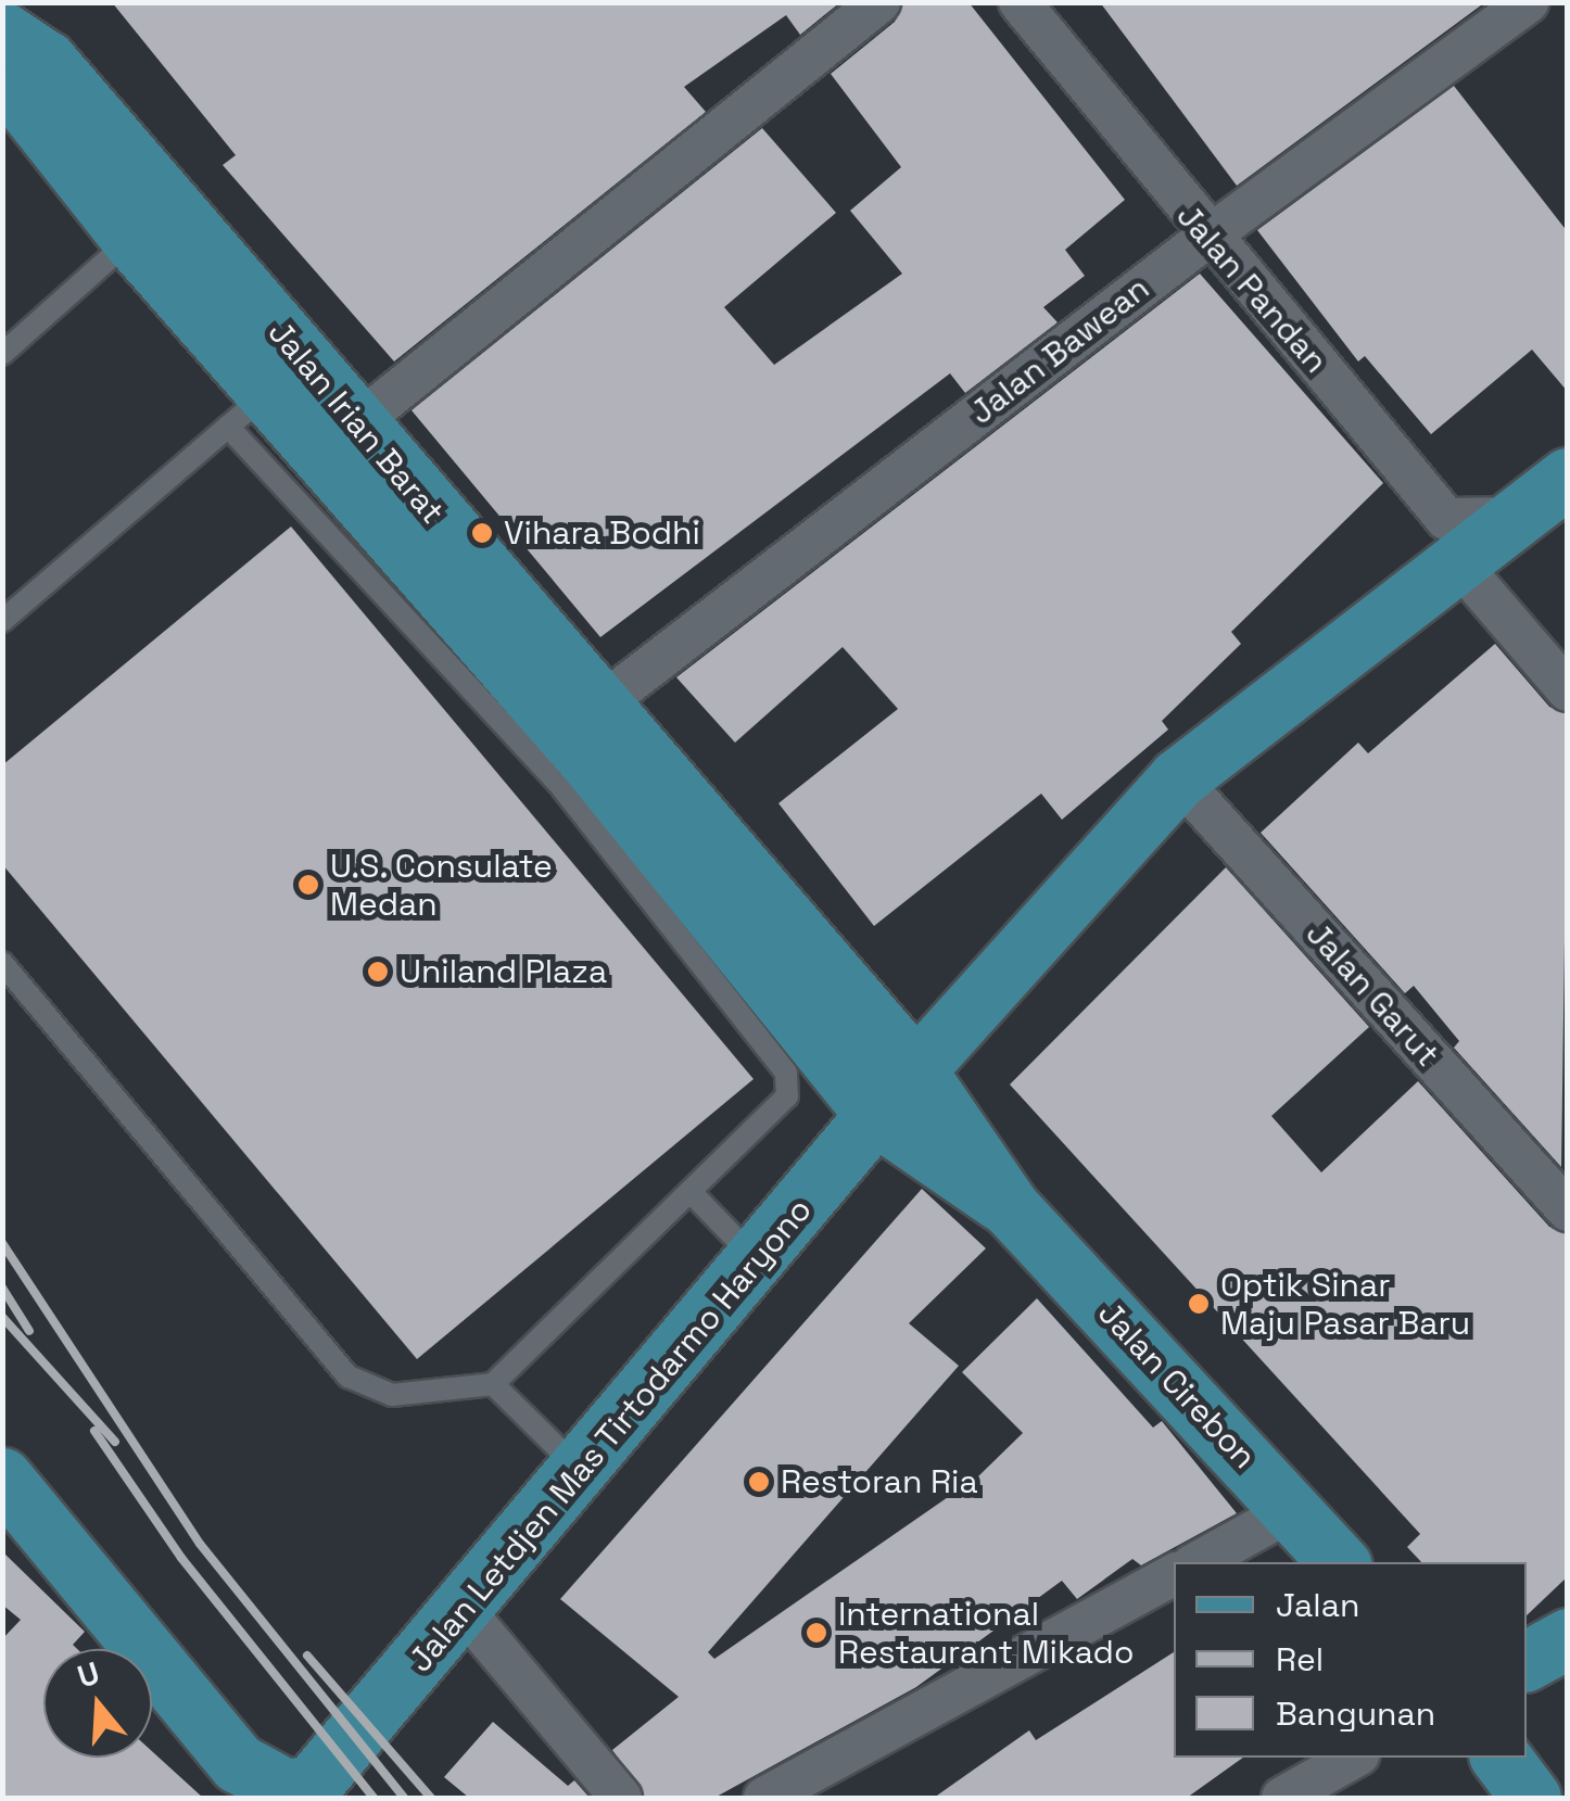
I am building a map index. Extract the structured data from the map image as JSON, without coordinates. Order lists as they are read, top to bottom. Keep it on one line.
{"streets":{"main road":["Jalan Irian Barat","Jalan Cirebon","Jalan Letdjen Mas Tirtodarmo Haryono"],"street":["Jalan Pandan","Jalan Bawean","Jalan Garut"]},"crossings":[["Jalan Pandan","Jalan Bawean"],["Jalan Pandan","Jalan Letdjen Mas Tirtodarmo Haryono"],["Jalan Bawean","Jalan Irian Barat"],["Jalan Irian Barat","Jalan Cirebon"],["Jalan Irian Barat","Jalan Letdjen Mas Tirtodarmo Haryono"],["Jalan Garut","Jalan Letdjen Mas Tirtodarmo Haryono"],["Jalan Cirebon","Jalan Letdjen Mas Tirtodarmo Haryono"]],"places":["Vihara Bodhi","U.S. Consulate Medan","Uniland Plaza","Optik Sinar Maju Pasar Baru","Restoran Ria","International Restaurant Mikado"],"legend":["Jalan","Rel","Bangunan"],"north":"top"}
